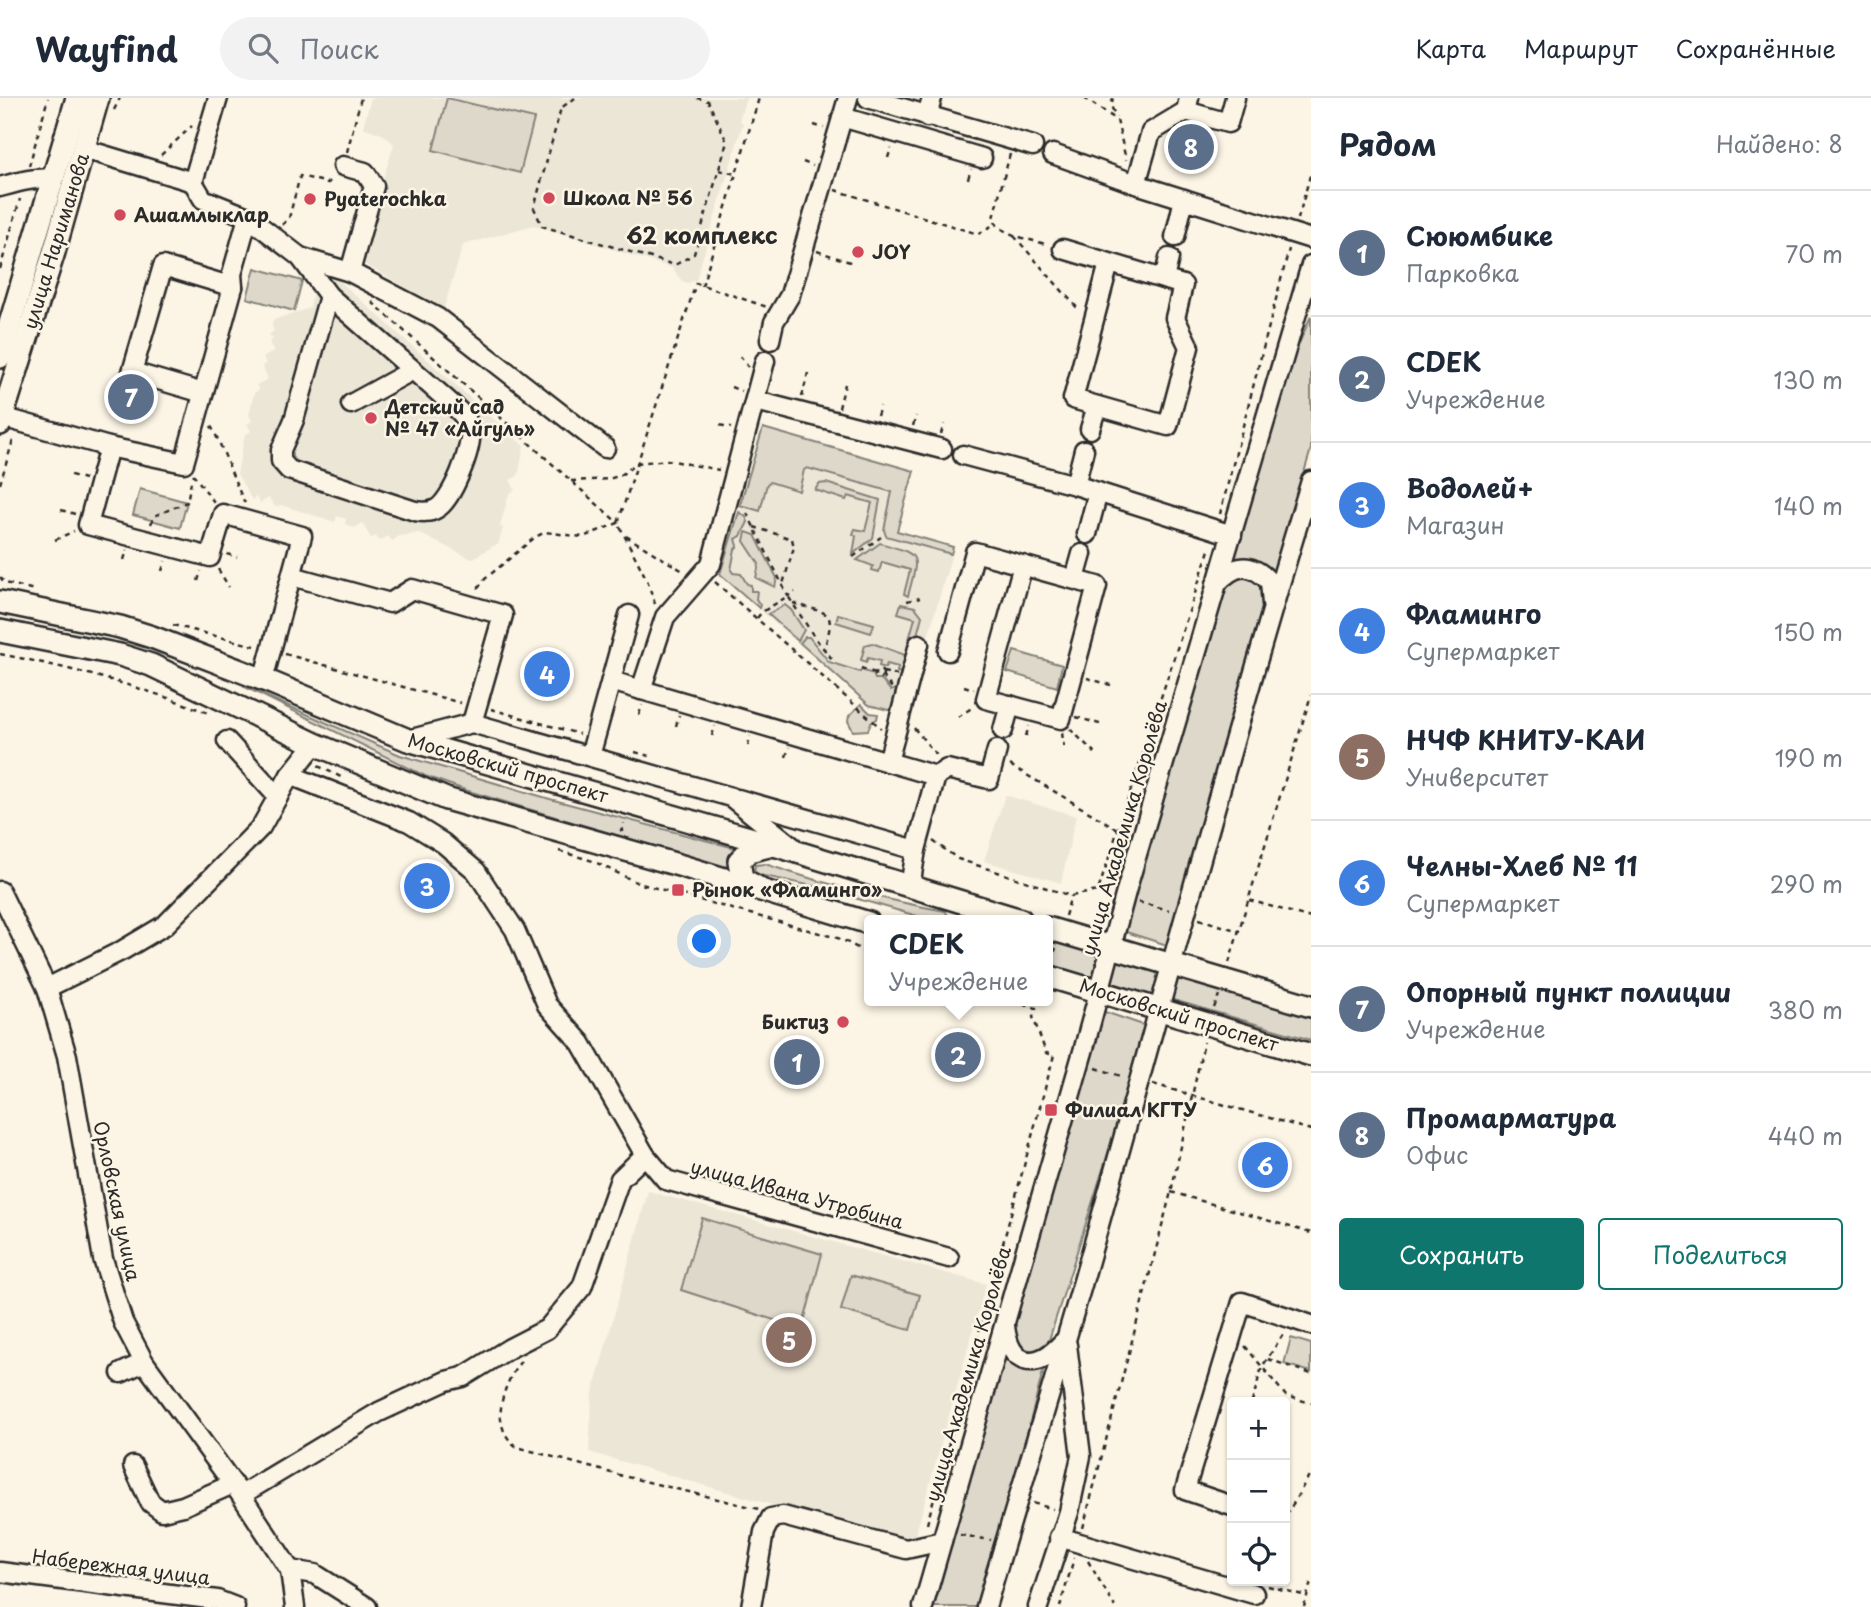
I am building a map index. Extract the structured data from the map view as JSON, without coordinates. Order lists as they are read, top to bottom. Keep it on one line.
{"streets":{"main road":["улица Нариманова","Московский проспект"],"street":["улица Академика Королёва","улица Ивана Утробина","Орловская улица","Набережная улица"]},"crossings":[["Московский проспект","улица Академика Королёва"]],"districts":["62 комплекс"],"places":{"other":["Школа № 56","Pyaterochka","Ашамлыклар","JOY","Детский сад № 47 «Айгуль»","Биктиз"],"transit":["Рынок «Фламинго»","Филиал КГТУ"]},"page":{"header":"Wayfind","search":"Поиск","nav":["Карта","Маршрут","Сохранённые"],"heading":["Рядом","Найдено: 8"],"pins":["8","7","4","3","2","1","6","5"],"list":[{"mark":"1","name":"Сююмбике","note":"Парковка","value":"70 m"},{"mark":"2","name":"CDEK","note":"Учреждение","value":"130 m"},{"mark":"3","name":"Водолей+","note":"Магазин","value":"140 m"},{"mark":"4","name":"Фламинго","note":"Супермаркет","value":"150 m"},{"mark":"5","name":"НЧФ КНИТУ-КАИ","note":"Университет","value":"190 m"},{"mark":"6","name":"Челны-Хлеб № 11","note":"Супермаркет","value":"290 m"},{"mark":"7","name":"Опорный пункт полиции","note":"Учреждение","value":"380 m"},{"mark":"8","name":"Промарматура","note":"Офис","value":"440 m"}],"popup":["CDEK","Учреждение"],"buttons":["Сохранить","Поделиться"],"map_buttons":["+","−"]}}
